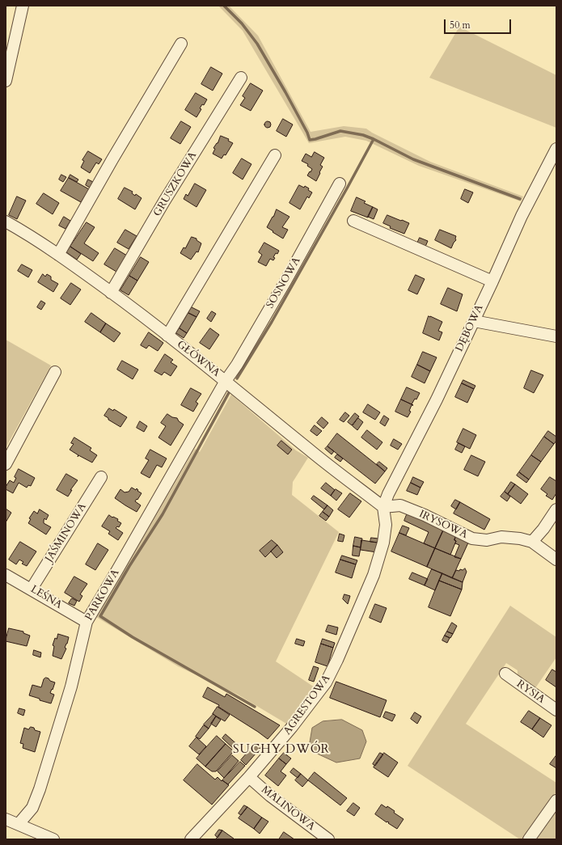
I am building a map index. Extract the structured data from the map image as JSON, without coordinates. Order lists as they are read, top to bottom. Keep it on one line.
{"streets":{"street":["GRUSZKOWA","SOSNOWA","DĘBOWA","GŁÓWNA","IRYSOWA","JAŚMINOWA","PARKOWA","LEŚNA","RYSIA","AGRESTOWA","MALINOWA"]},"crossings":[["GRUSZKOWA","GŁÓWNA"],["SOSNOWA","GŁÓWNA"],["SOSNOWA","PARKOWA"],["DĘBOWA","GŁÓWNA"],["DĘBOWA","IRYSOWA"],["DĘBOWA","AGRESTOWA"],["GŁÓWNA","IRYSOWA"],["GŁÓWNA","PARKOWA"],["GŁÓWNA","AGRESTOWA"],["IRYSOWA","AGRESTOWA"],["JAŚMINOWA","LEŚNA"],["PARKOWA","LEŚNA"],["AGRESTOWA","MALINOWA"]],"districts":["SUCHY DWÓR"],"scale_bar":"50 m"}
